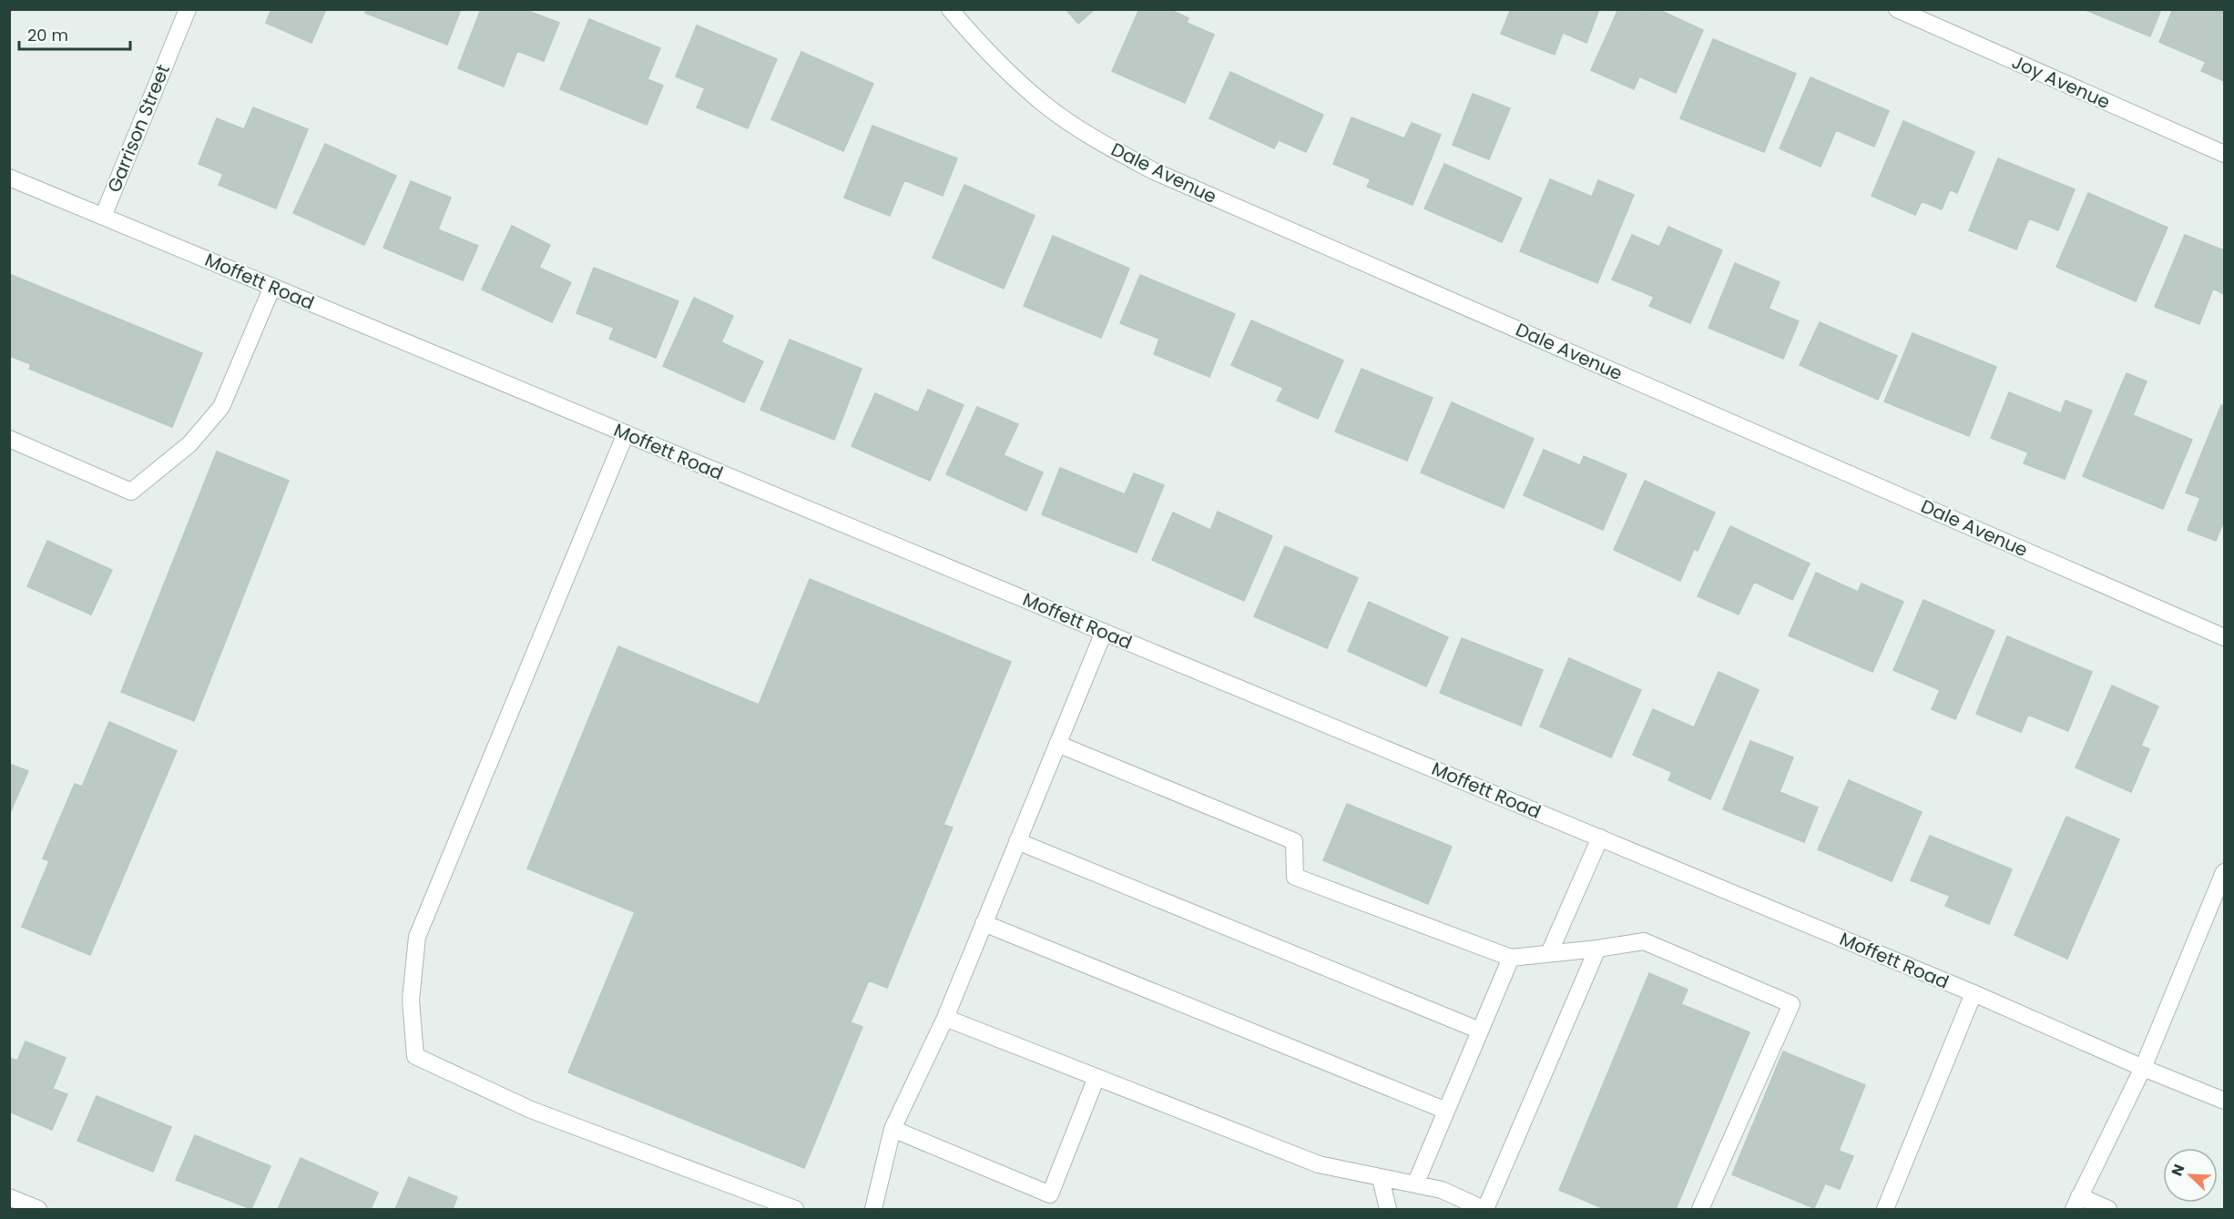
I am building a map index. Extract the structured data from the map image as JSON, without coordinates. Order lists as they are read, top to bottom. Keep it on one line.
{"streets":{"street":["Joy Avenue","Garrison Street","Dale Avenue","Moffett Road"]},"crossings":[["Garrison Street","Moffett Road"]],"scale_bar":"20 m","north":"top left"}
